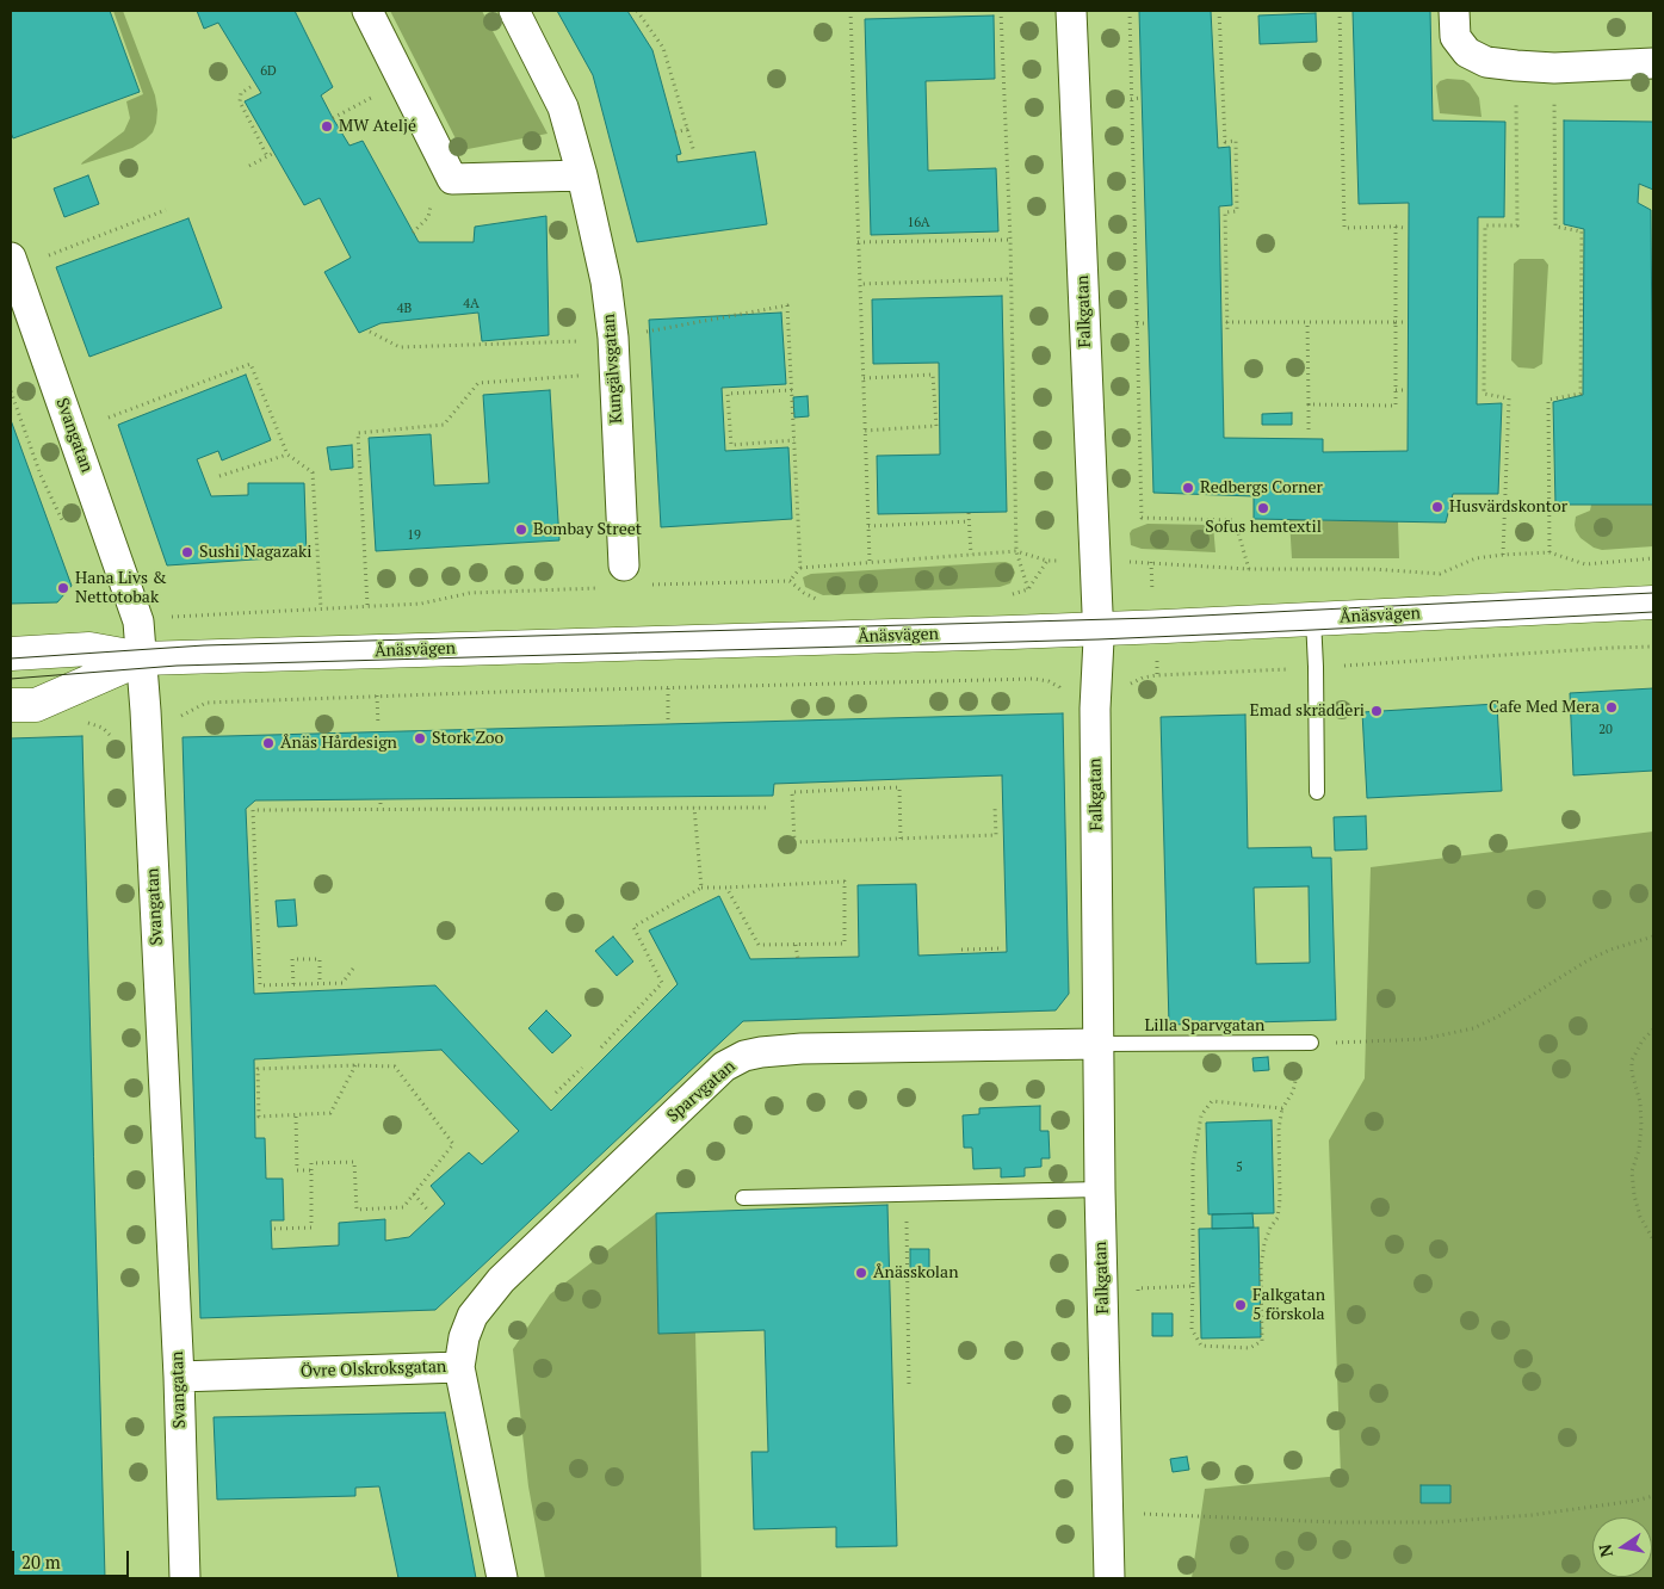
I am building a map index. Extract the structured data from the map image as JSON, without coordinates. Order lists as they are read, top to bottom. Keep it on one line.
{"streets":{"street":["Falkgatan","Kungälvsgatan","Svangatan","Ånäsvägen","Sparvgatan","Övre Olskroksgatan"],"lane":["Lilla Sparvgatan"]},"crossings":[["Falkgatan","Ånäsvägen"],["Falkgatan","Lilla Sparvgatan"],["Falkgatan","Sparvgatan"],["Svangatan","Ånäsvägen"],["Svangatan","Övre Olskroksgatan"],["Lilla Sparvgatan","Sparvgatan"],["Sparvgatan","Övre Olskroksgatan"]],"places":["MW Ateljé","Redbergs Corner","Husvärdskontor","Sofus hemtextil","Bombay Street","Sushi Nagazaki","Hana Livs & Nettotobak","Cafe Med Mera","Emad skrädderi","Stork Zoo","Ånäs Hårdesign","Ånässkolan","Falkgatan 5 förskola"],"house_numbers":["6D","16A","4A","4B","19","20","5"],"scale_bar":"20 m","north":"left"}
